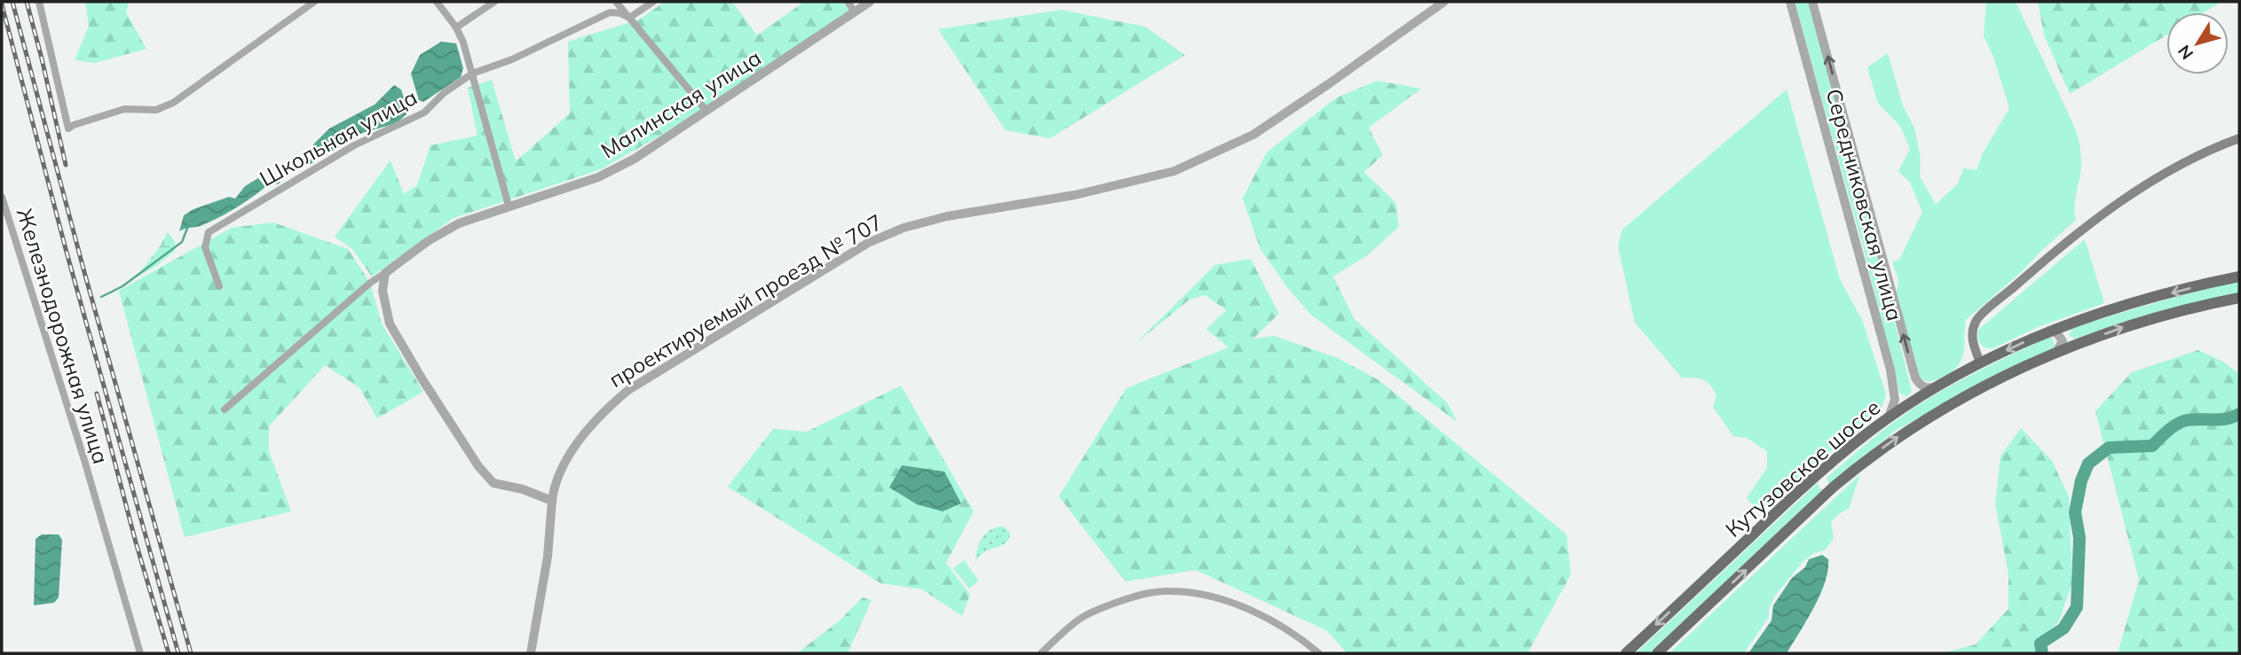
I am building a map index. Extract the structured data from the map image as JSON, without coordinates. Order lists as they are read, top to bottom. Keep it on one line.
{"streets":{"main road":["Кутузовское шоссе"],"street":["Малинская улица","Школьная улица","Середниковская улица","проектируемый проезд № 707","Железнодорожная улица"]},"crossings":[["Середниковская улица","Кутузовское шоссе"]],"north":"bottom left"}
